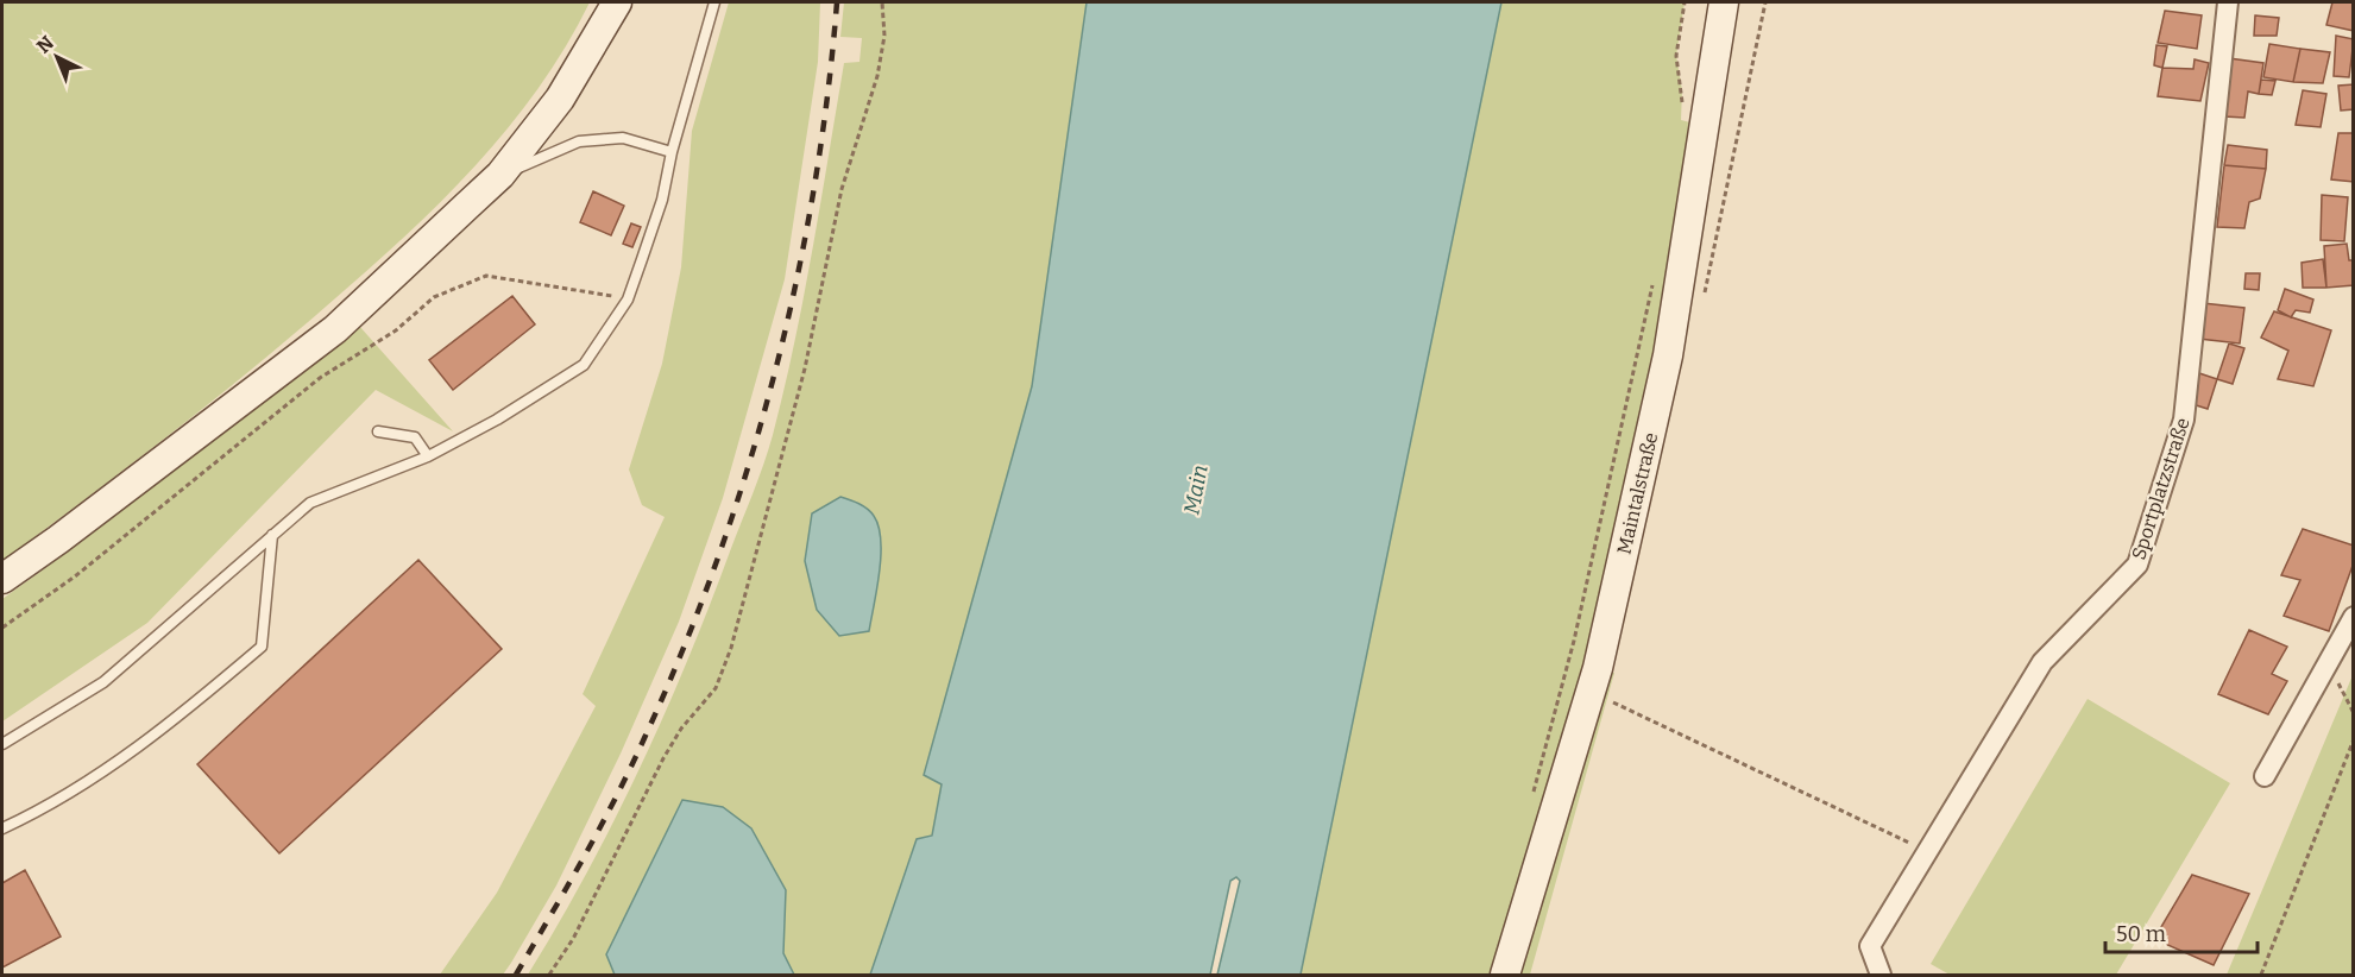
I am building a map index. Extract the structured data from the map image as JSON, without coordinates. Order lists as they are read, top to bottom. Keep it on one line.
{"streets":{"main road":["Maintalstraße"],"street":["Sportplatzstraße"]},"water":["Main"],"scale_bar":"50 m","north":"top left"}
